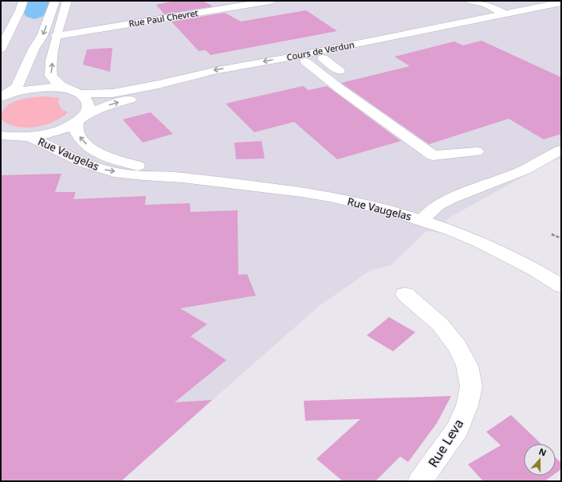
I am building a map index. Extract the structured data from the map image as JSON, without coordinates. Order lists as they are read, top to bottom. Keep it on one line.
{"streets":{"main road":["Rue Paul Chevret","Cours de Verdun","Rue Vaugelas","Rue Leva"]},"crossings":[["Cours de Verdun","Rue Vaugelas"]],"north":"top"}
